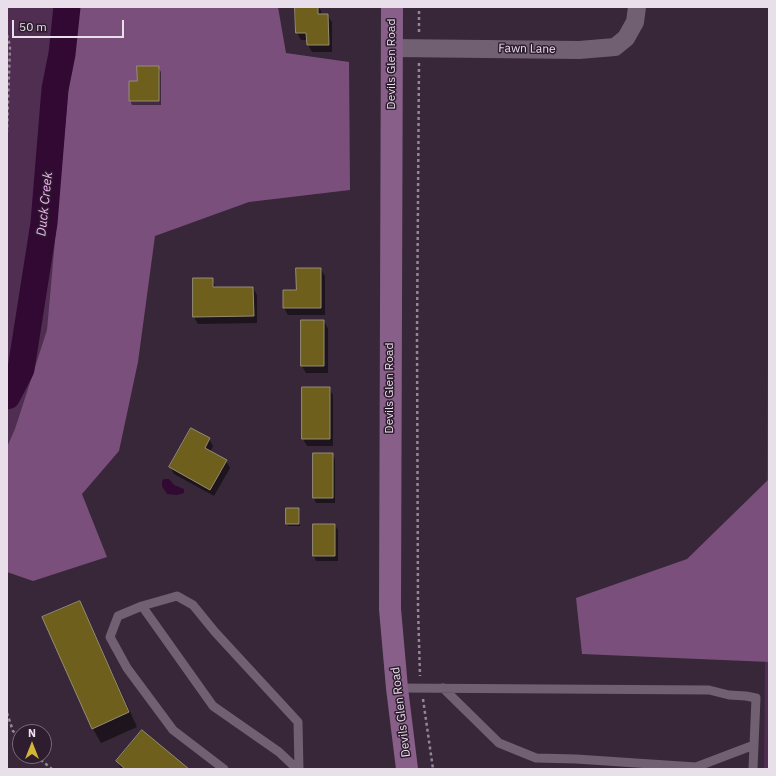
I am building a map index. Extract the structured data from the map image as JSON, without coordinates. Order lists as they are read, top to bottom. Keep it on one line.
{"streets":{"main road":["Devils Glen Road"],"street":["Fawn Lane"]},"crossings":[["Fawn Lane","Devils Glen Road"]],"water":["Duck Creek"],"scale_bar":"50 m","north":"top"}
